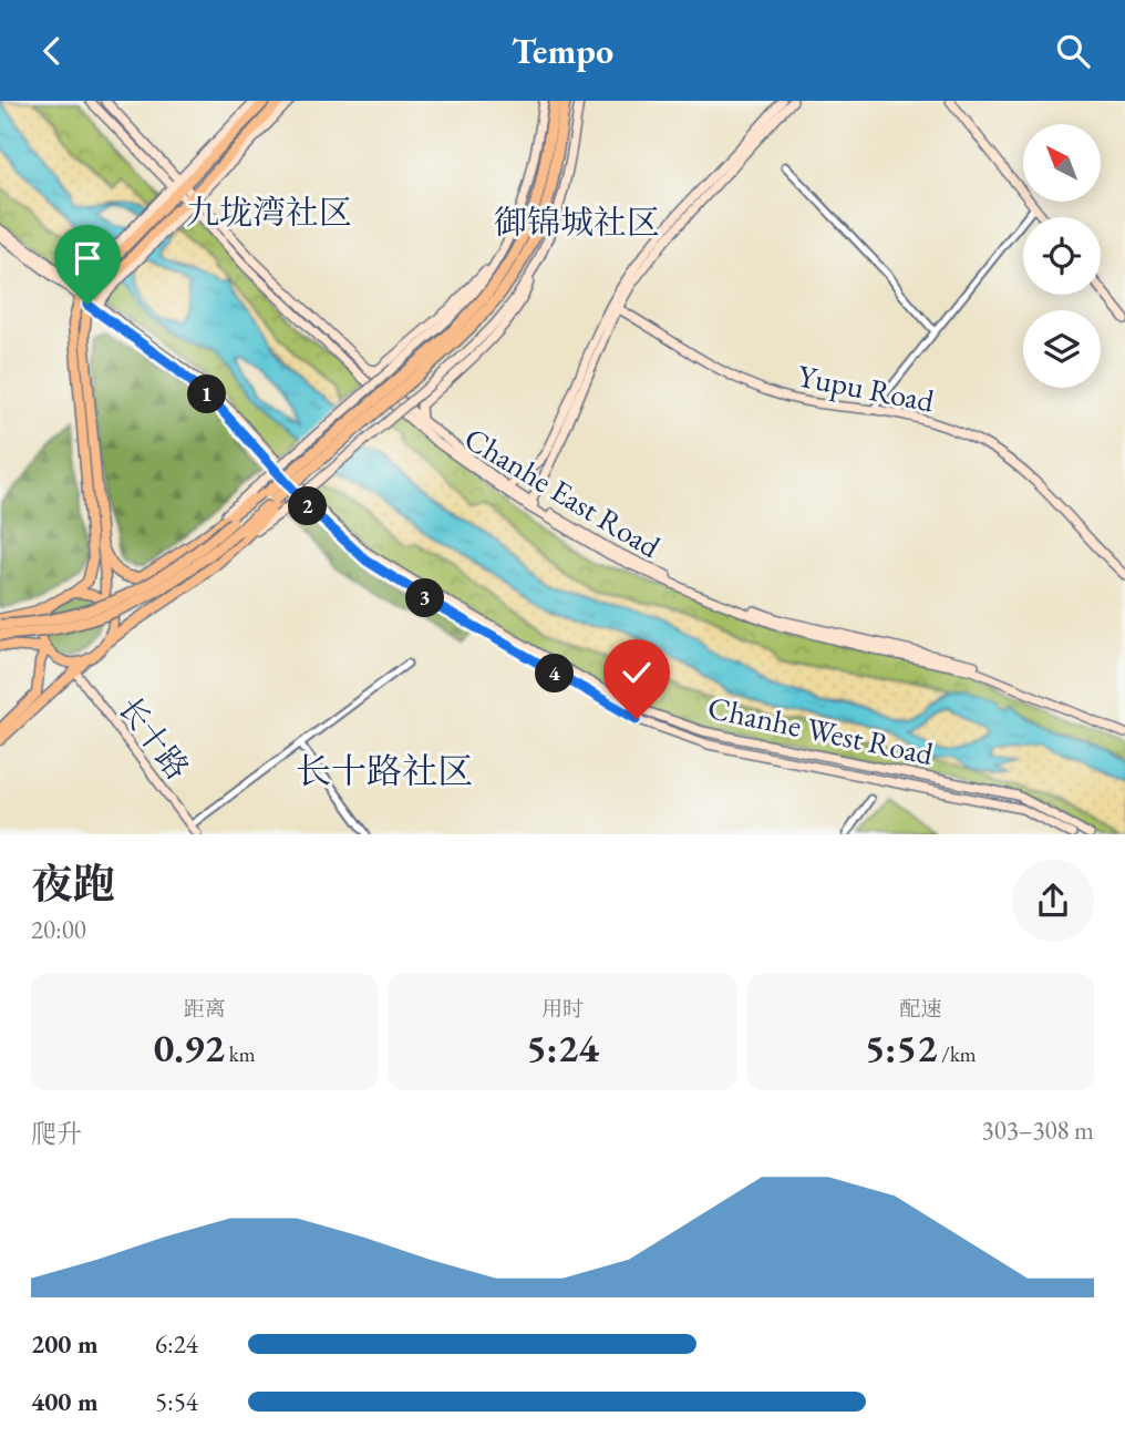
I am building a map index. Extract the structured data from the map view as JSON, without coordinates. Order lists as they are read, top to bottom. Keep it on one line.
{"streets":{"main road":["Yupu Road","Chanhe East Road","Chanhe West Road","长十路"]},"districts":["九垅湾社区","御锦城社区","长十路社区"],"north":"top left","page":{"header":"Tempo","pins":["1","2","3","4"],"heading":["夜跑","20:00"],"stats":[["距离","0.92 km"],["用时","5:24"],["配速","5:52 /km"]],"chart":["爬升","303–308 m"],"list":[{"name":"200 m","note":"6:24"},{"name":"400 m","note":"5:54"}]}}
